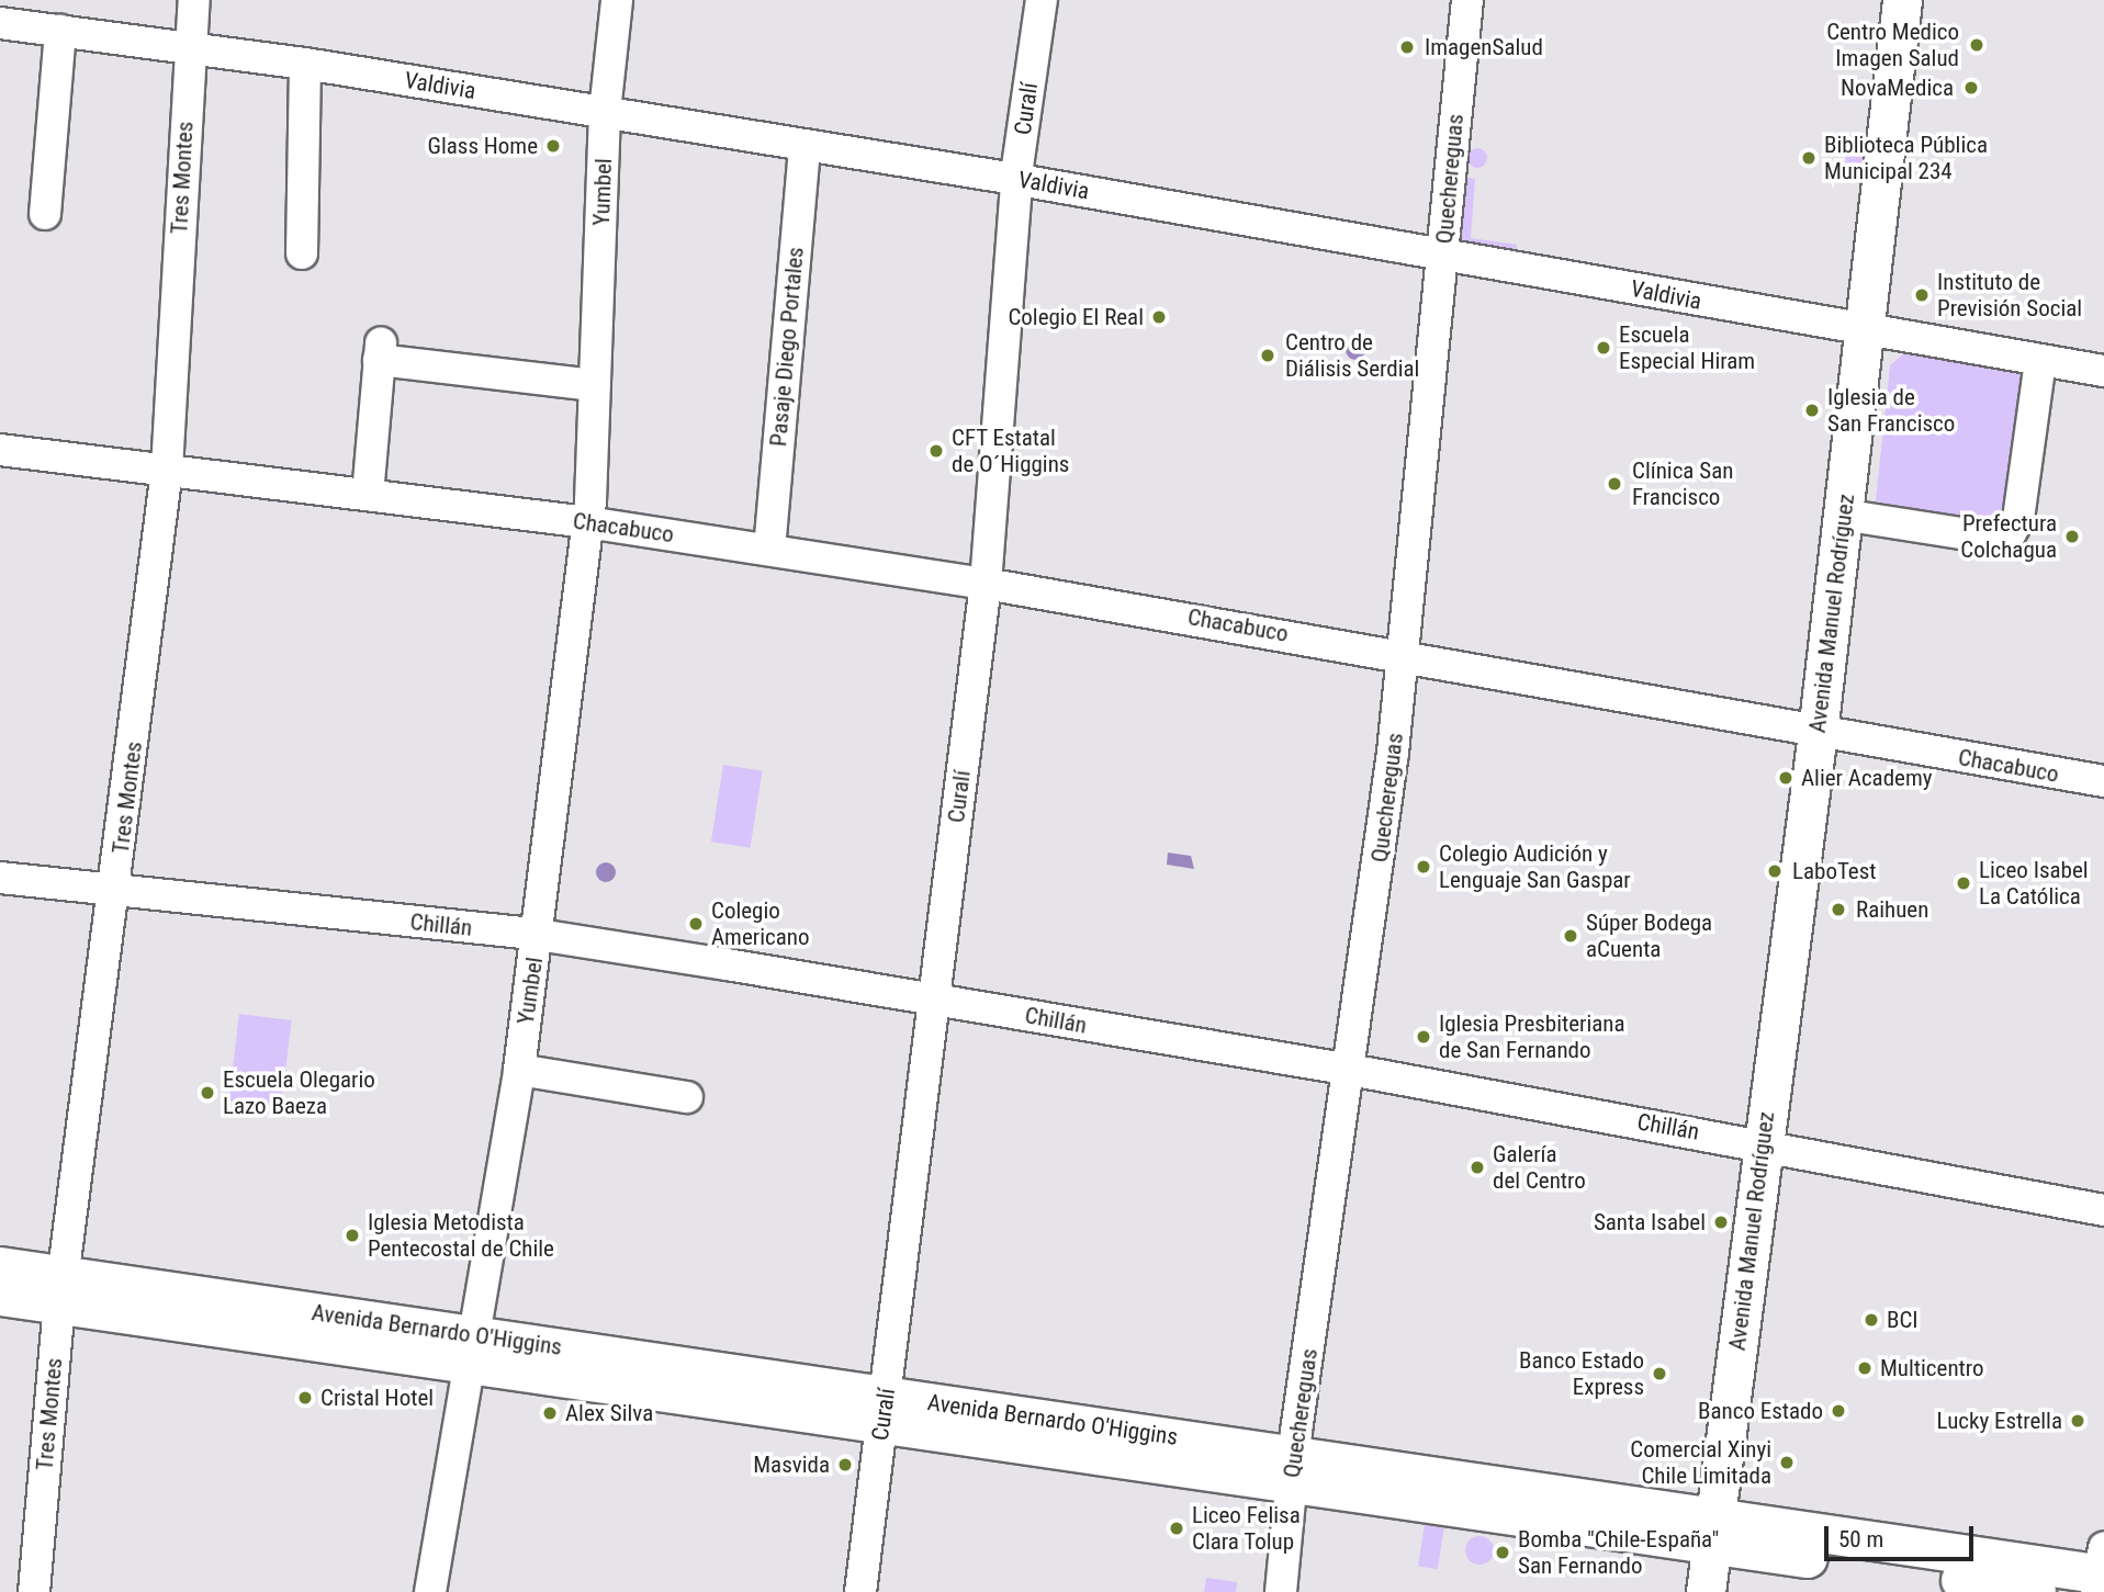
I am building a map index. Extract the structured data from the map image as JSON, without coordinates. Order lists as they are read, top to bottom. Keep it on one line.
{"streets":{"main road":["Avenida Manuel Rodríguez","Avenida Bernardo O'Higgins"],"street":["Valdivia","Curalí","Tres Montes","Quechereguas","Yumbel","Pasaje Diego Portales","Chacabuco","Chillán"]},"crossings":[["Valdivia","Curalí"],["Valdivia","Tres Montes"],["Valdivia","Quechereguas"],["Valdivia","Yumbel"],["Valdivia","Pasaje Diego Portales"],["Valdivia","Avenida Manuel Rodríguez"],["Curalí","Chacabuco"],["Curalí","Chillán"],["Curalí","Avenida Bernardo O'Higgins"],["Tres Montes","Chacabuco"],["Tres Montes","Chillán"],["Tres Montes","Avenida Bernardo O'Higgins"],["Quechereguas","Chacabuco"],["Quechereguas","Chillán"],["Quechereguas","Avenida Bernardo O'Higgins"],["Yumbel","Chacabuco"],["Yumbel","Chillán"],["Yumbel","Avenida Bernardo O'Higgins"],["Pasaje Diego Portales","Chacabuco"],["Chacabuco","Avenida Manuel Rodríguez"],["Avenida Manuel Rodríguez","Chillán"],["Avenida Manuel Rodríguez","Avenida Bernardo O'Higgins"]],"places":["Centro Medico Imagen Salud","ImagenSalud","NovaMedica","Glass Home","Biblioteca Pública Municipal 234","Instituto de Previsión Social","Colegio El Real","Escuela Especial Hiram","Centro de Diálisis Serdial","Iglesia de San Francisco","CFT Estatal de O´Higgins","Clínica San Francisco","Prefectura Colchagua","Alier Academy","Colegio Audición y Lenguaje San Gaspar","LaboTest","Liceo Isabel La Católica","Raihuen","Colegio Americano","Súper Bodega aCuenta","Iglesia Presbiteriana de San Fernando","Escuela Olegario Lazo Baeza","Galería del Centro","Santa Isabel","Iglesia Metodista Pentecostal de Chile","BCI","Multicentro","Banco Estado Express","Cristal Hotel","Banco Estado","Alex Silva","Lucky Estrella","Comercial Xinyi Chile Limitada","Masvida","Liceo Felisa Clara Tolup","Bomba \"Chile-España\" San Fernando"],"scale_bar":"50 m"}
